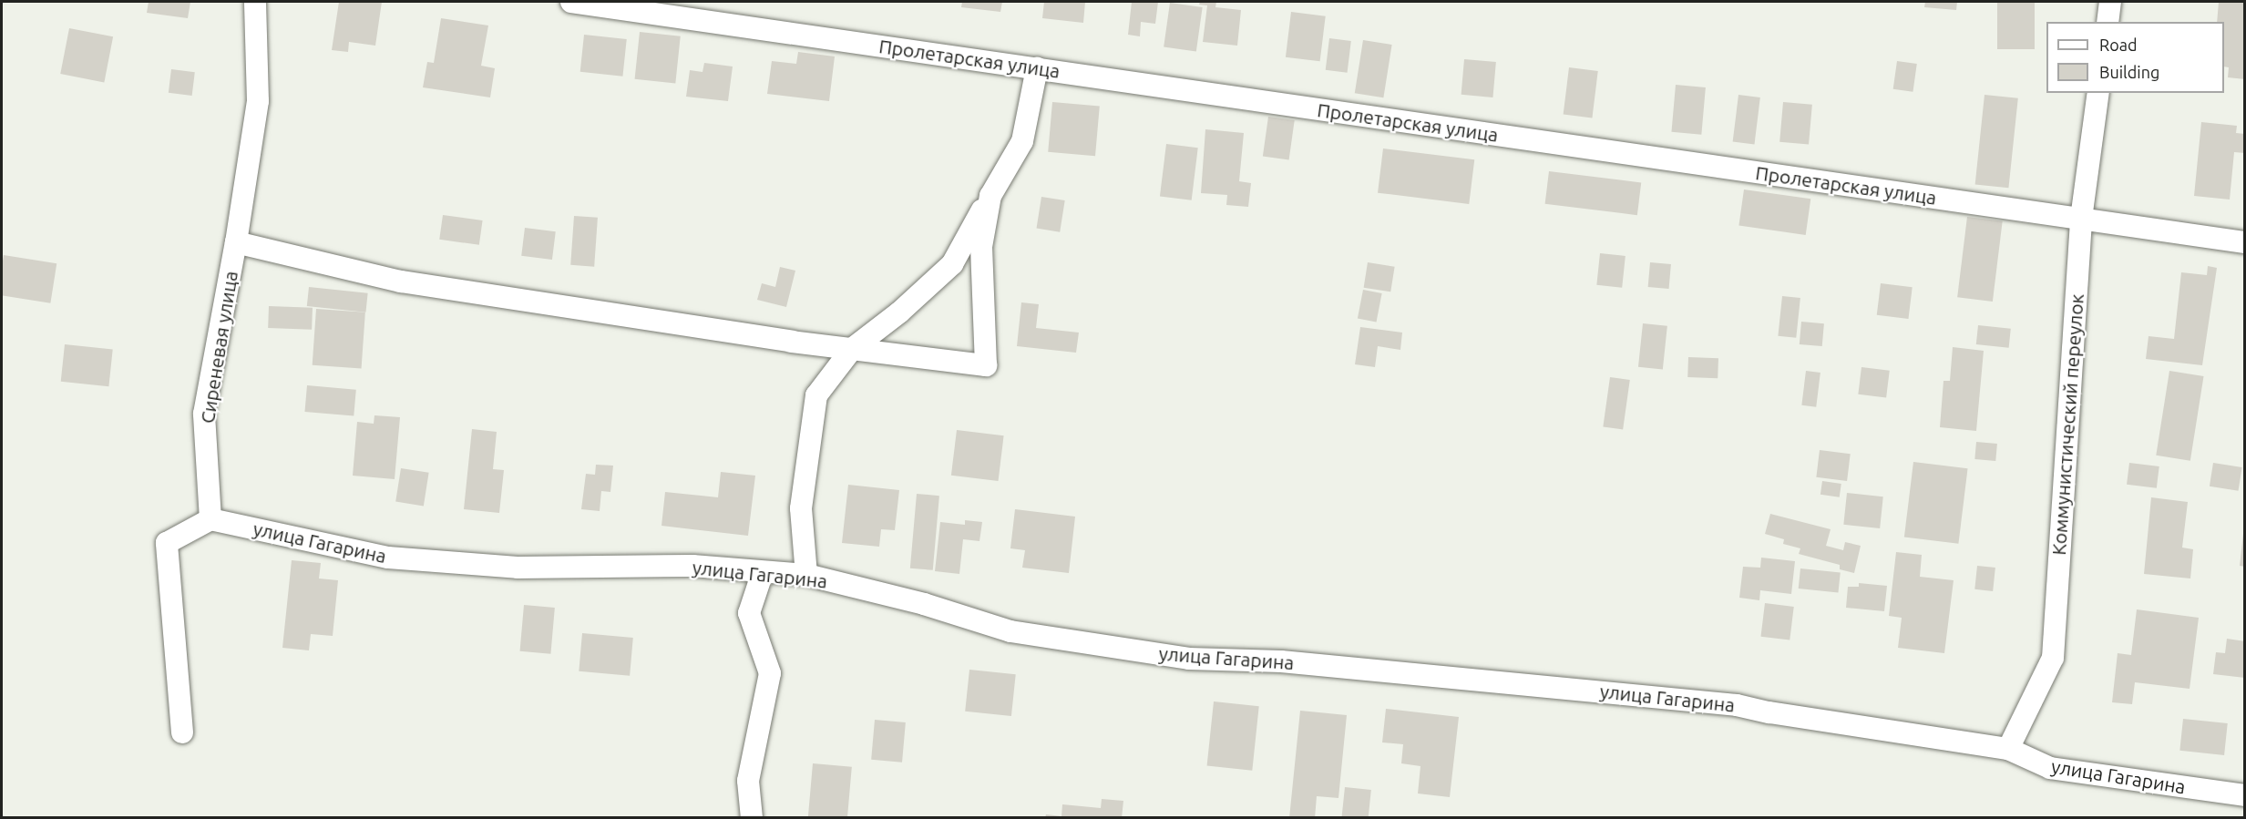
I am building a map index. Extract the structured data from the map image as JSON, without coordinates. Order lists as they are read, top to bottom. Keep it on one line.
{"streets":{"street":["Пролетарская улица","Сиреневая улица","Коммунистический переулок","улица Гагарина"]},"crossings":[["Пролетарская улица","Коммунистический переулок"],["Сиреневая улица","улица Гагарина"],["Коммунистический переулок","улица Гагарина"]],"legend":["Road","Building"]}
